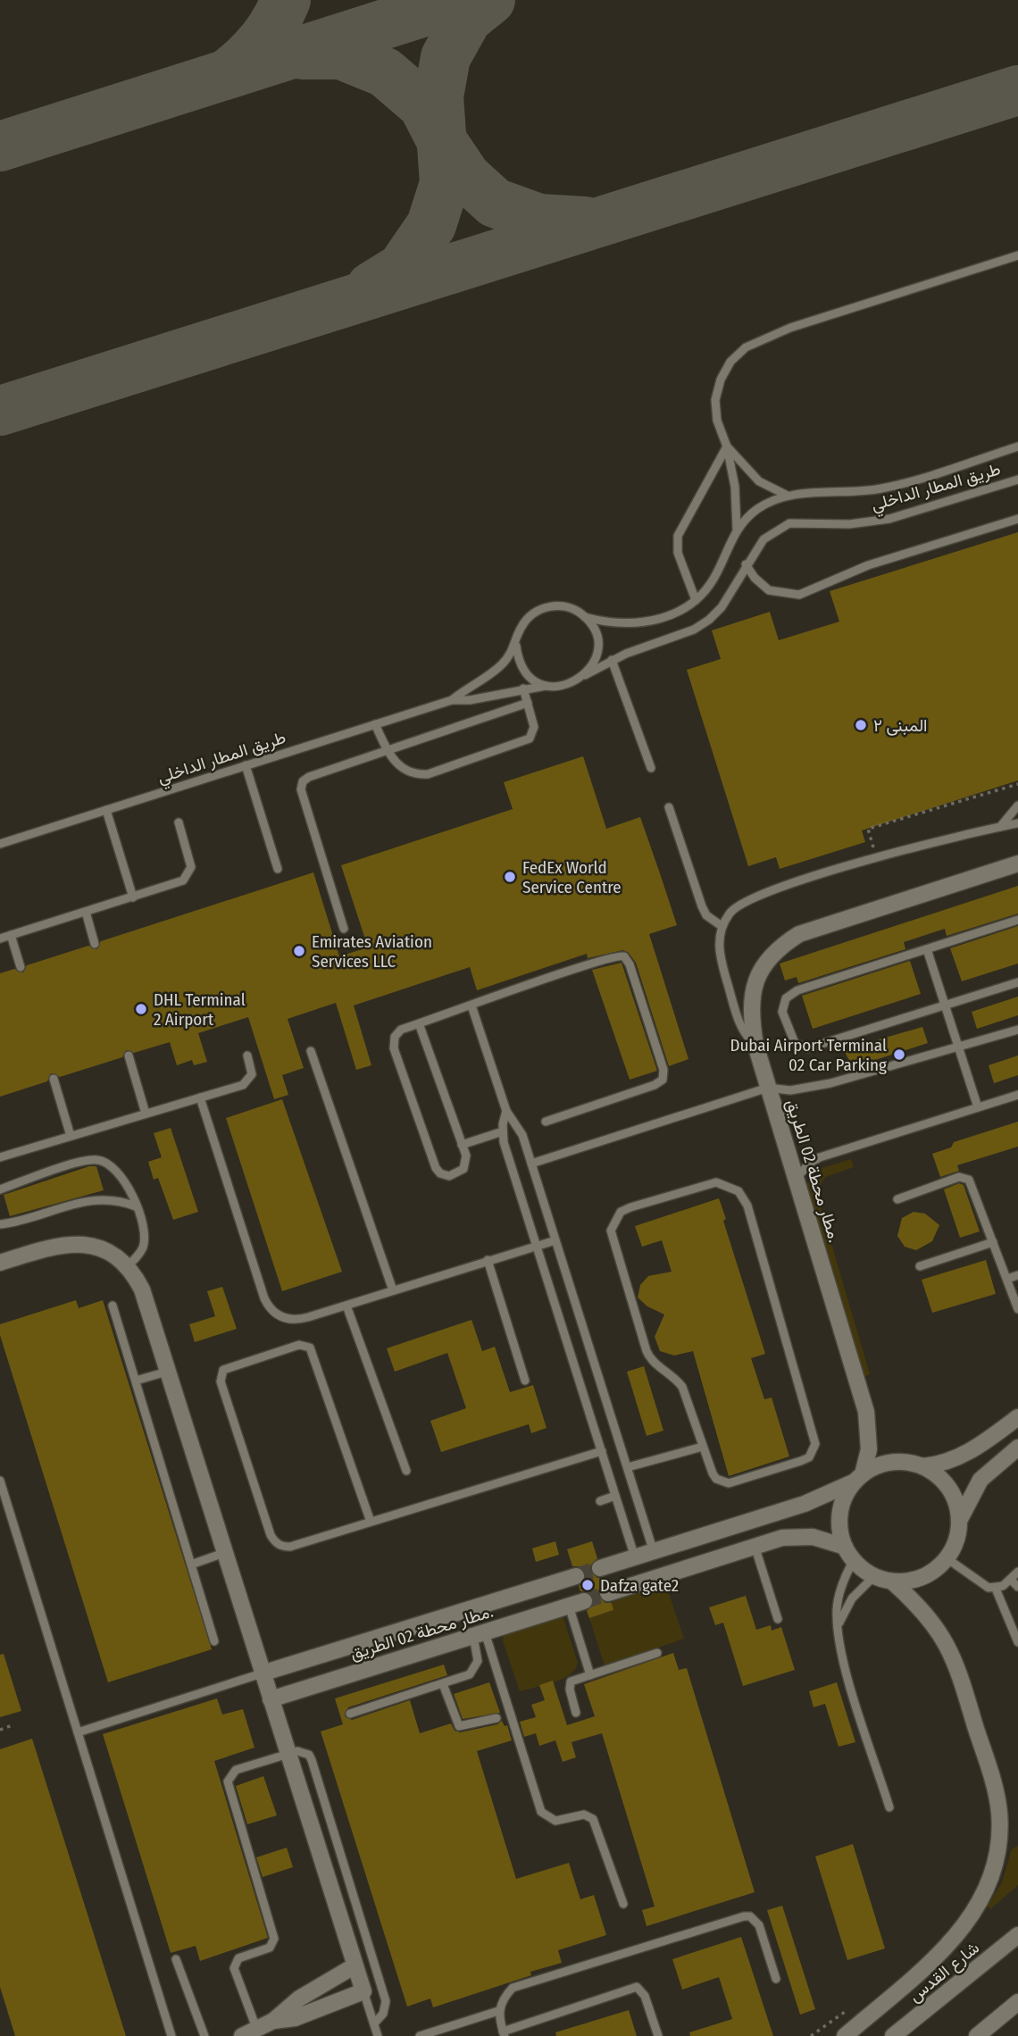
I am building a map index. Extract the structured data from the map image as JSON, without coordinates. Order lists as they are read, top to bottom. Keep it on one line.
{"streets":{"street":["مطار محطة 02 الطريق.","شارع القدس"],"lane":["طريق المطار الداخلي"]},"places":["المبنى ٢","FedEx World Service Centre","Emirates Aviation Services LLC","DHL Terminal 2 Airport","Dubai Airport Terminal 02 Car Parking","Dafza gate2"]}
